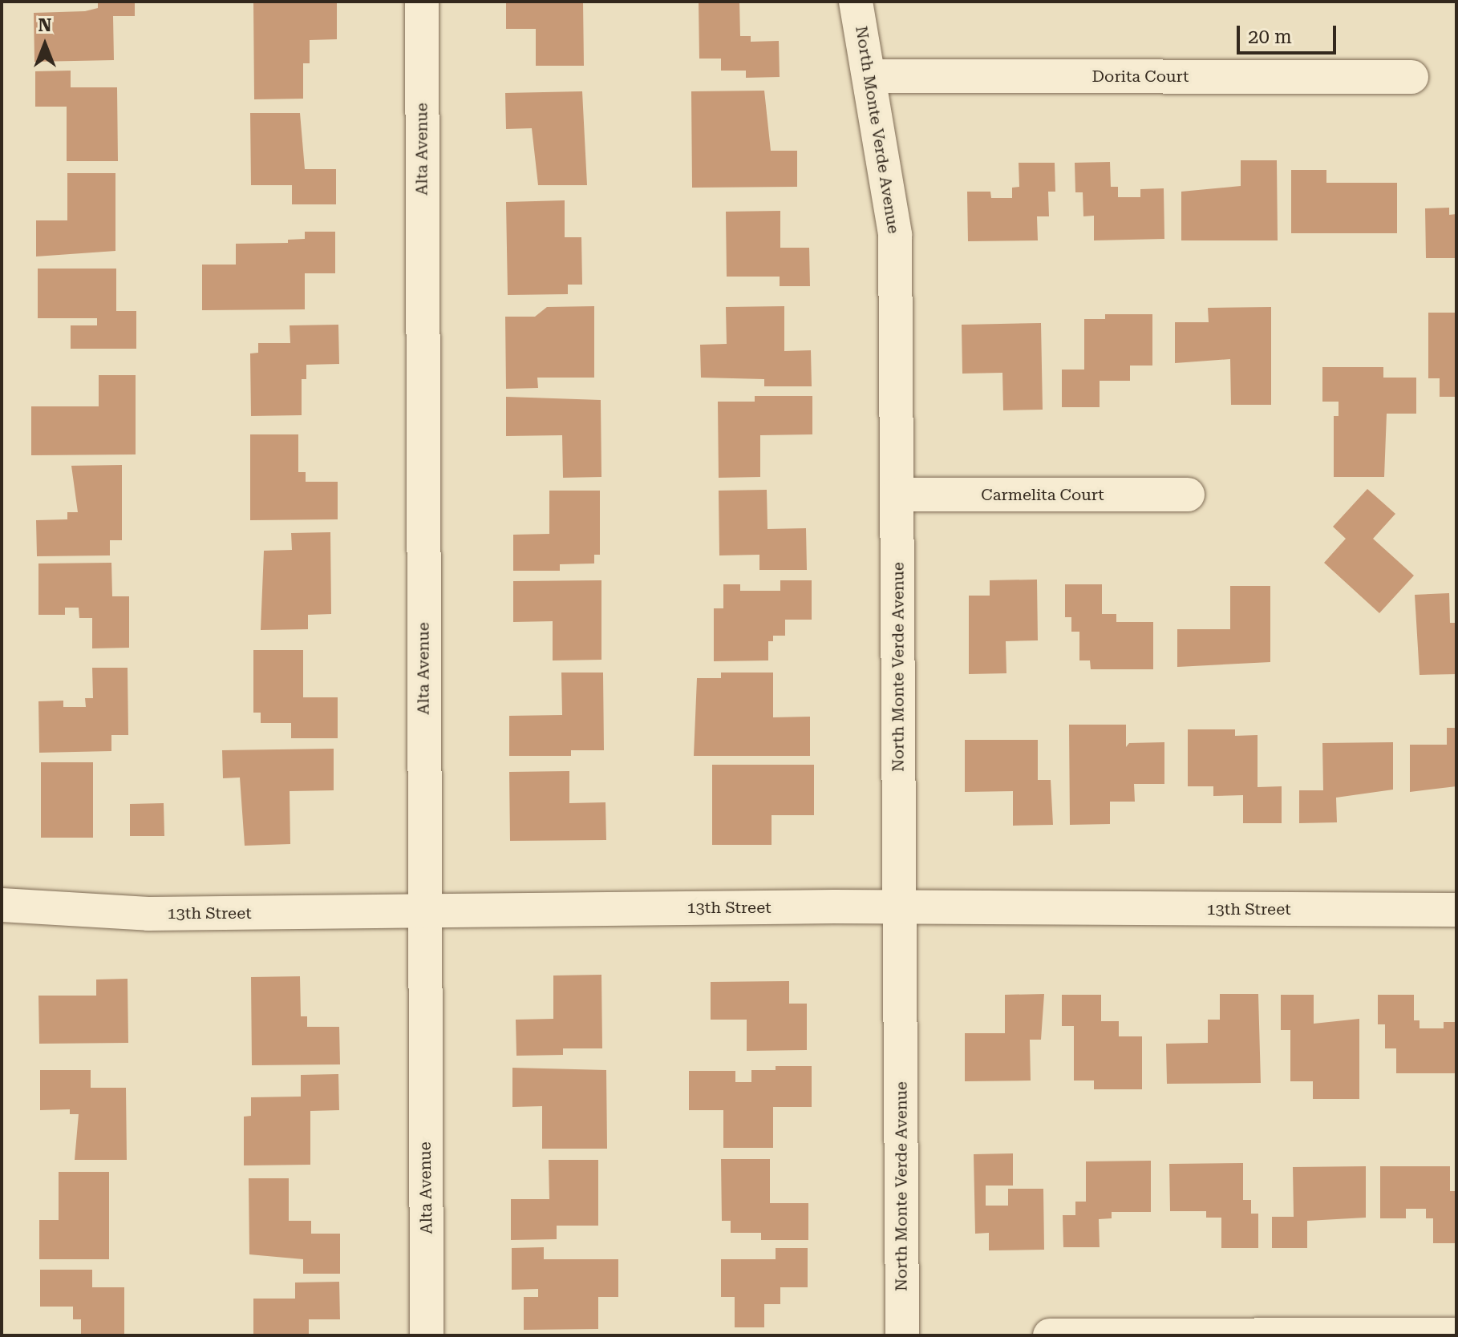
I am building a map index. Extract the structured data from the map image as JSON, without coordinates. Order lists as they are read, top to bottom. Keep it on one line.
{"streets":{"street":["Dorita Court","North Monte Verde Avenue","Alta Avenue","Carmelita Court","13th Street"]},"crossings":[["Dorita Court","North Monte Verde Avenue"],["North Monte Verde Avenue","Carmelita Court"],["North Monte Verde Avenue","13th Street"],["Alta Avenue","13th Street"]],"scale_bar":"20 m","north":"top"}
